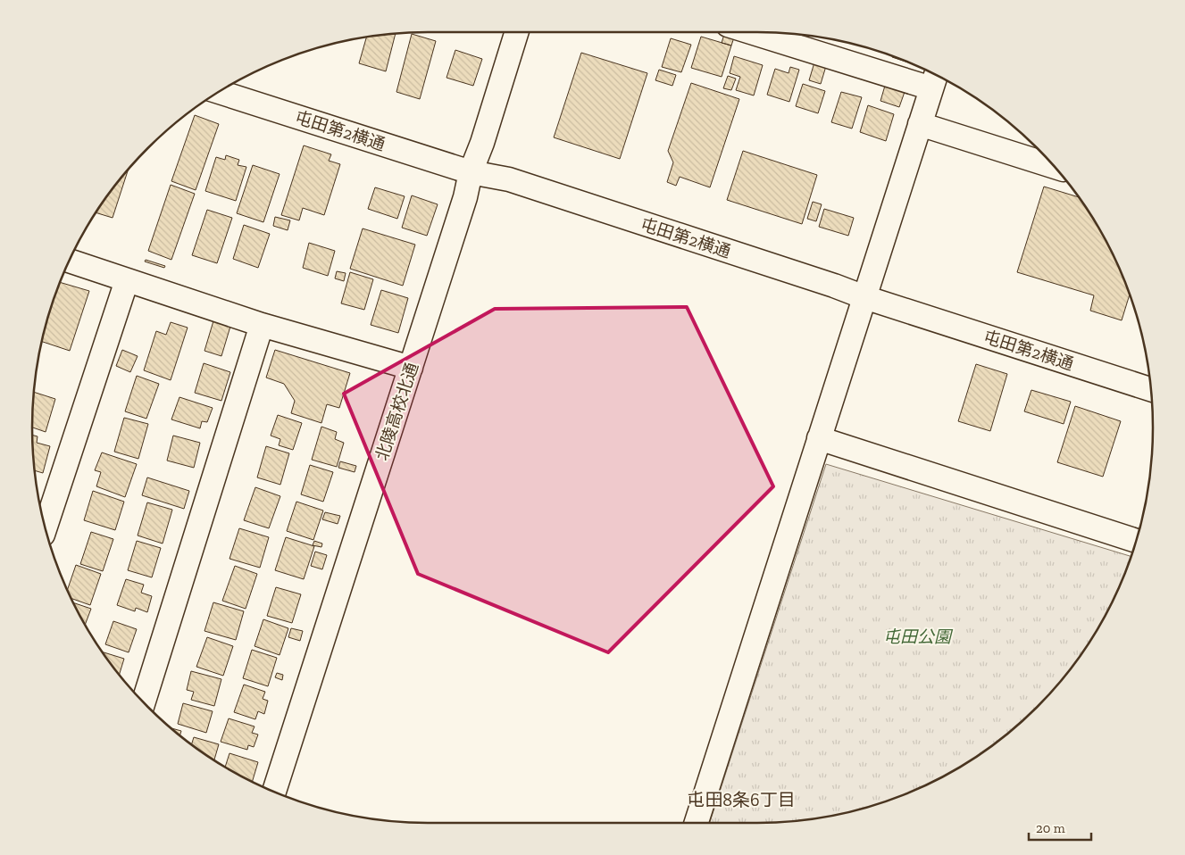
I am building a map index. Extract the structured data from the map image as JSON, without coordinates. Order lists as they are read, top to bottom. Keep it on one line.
{"streets":{"street":["屯田第2横通","北陵高校北通"]},"crossings":[["屯田第2横通","北陵高校北通"]],"districts":["屯田8条6丁目"],"parks":["屯田公園"],"scale_bar":"20 m"}
